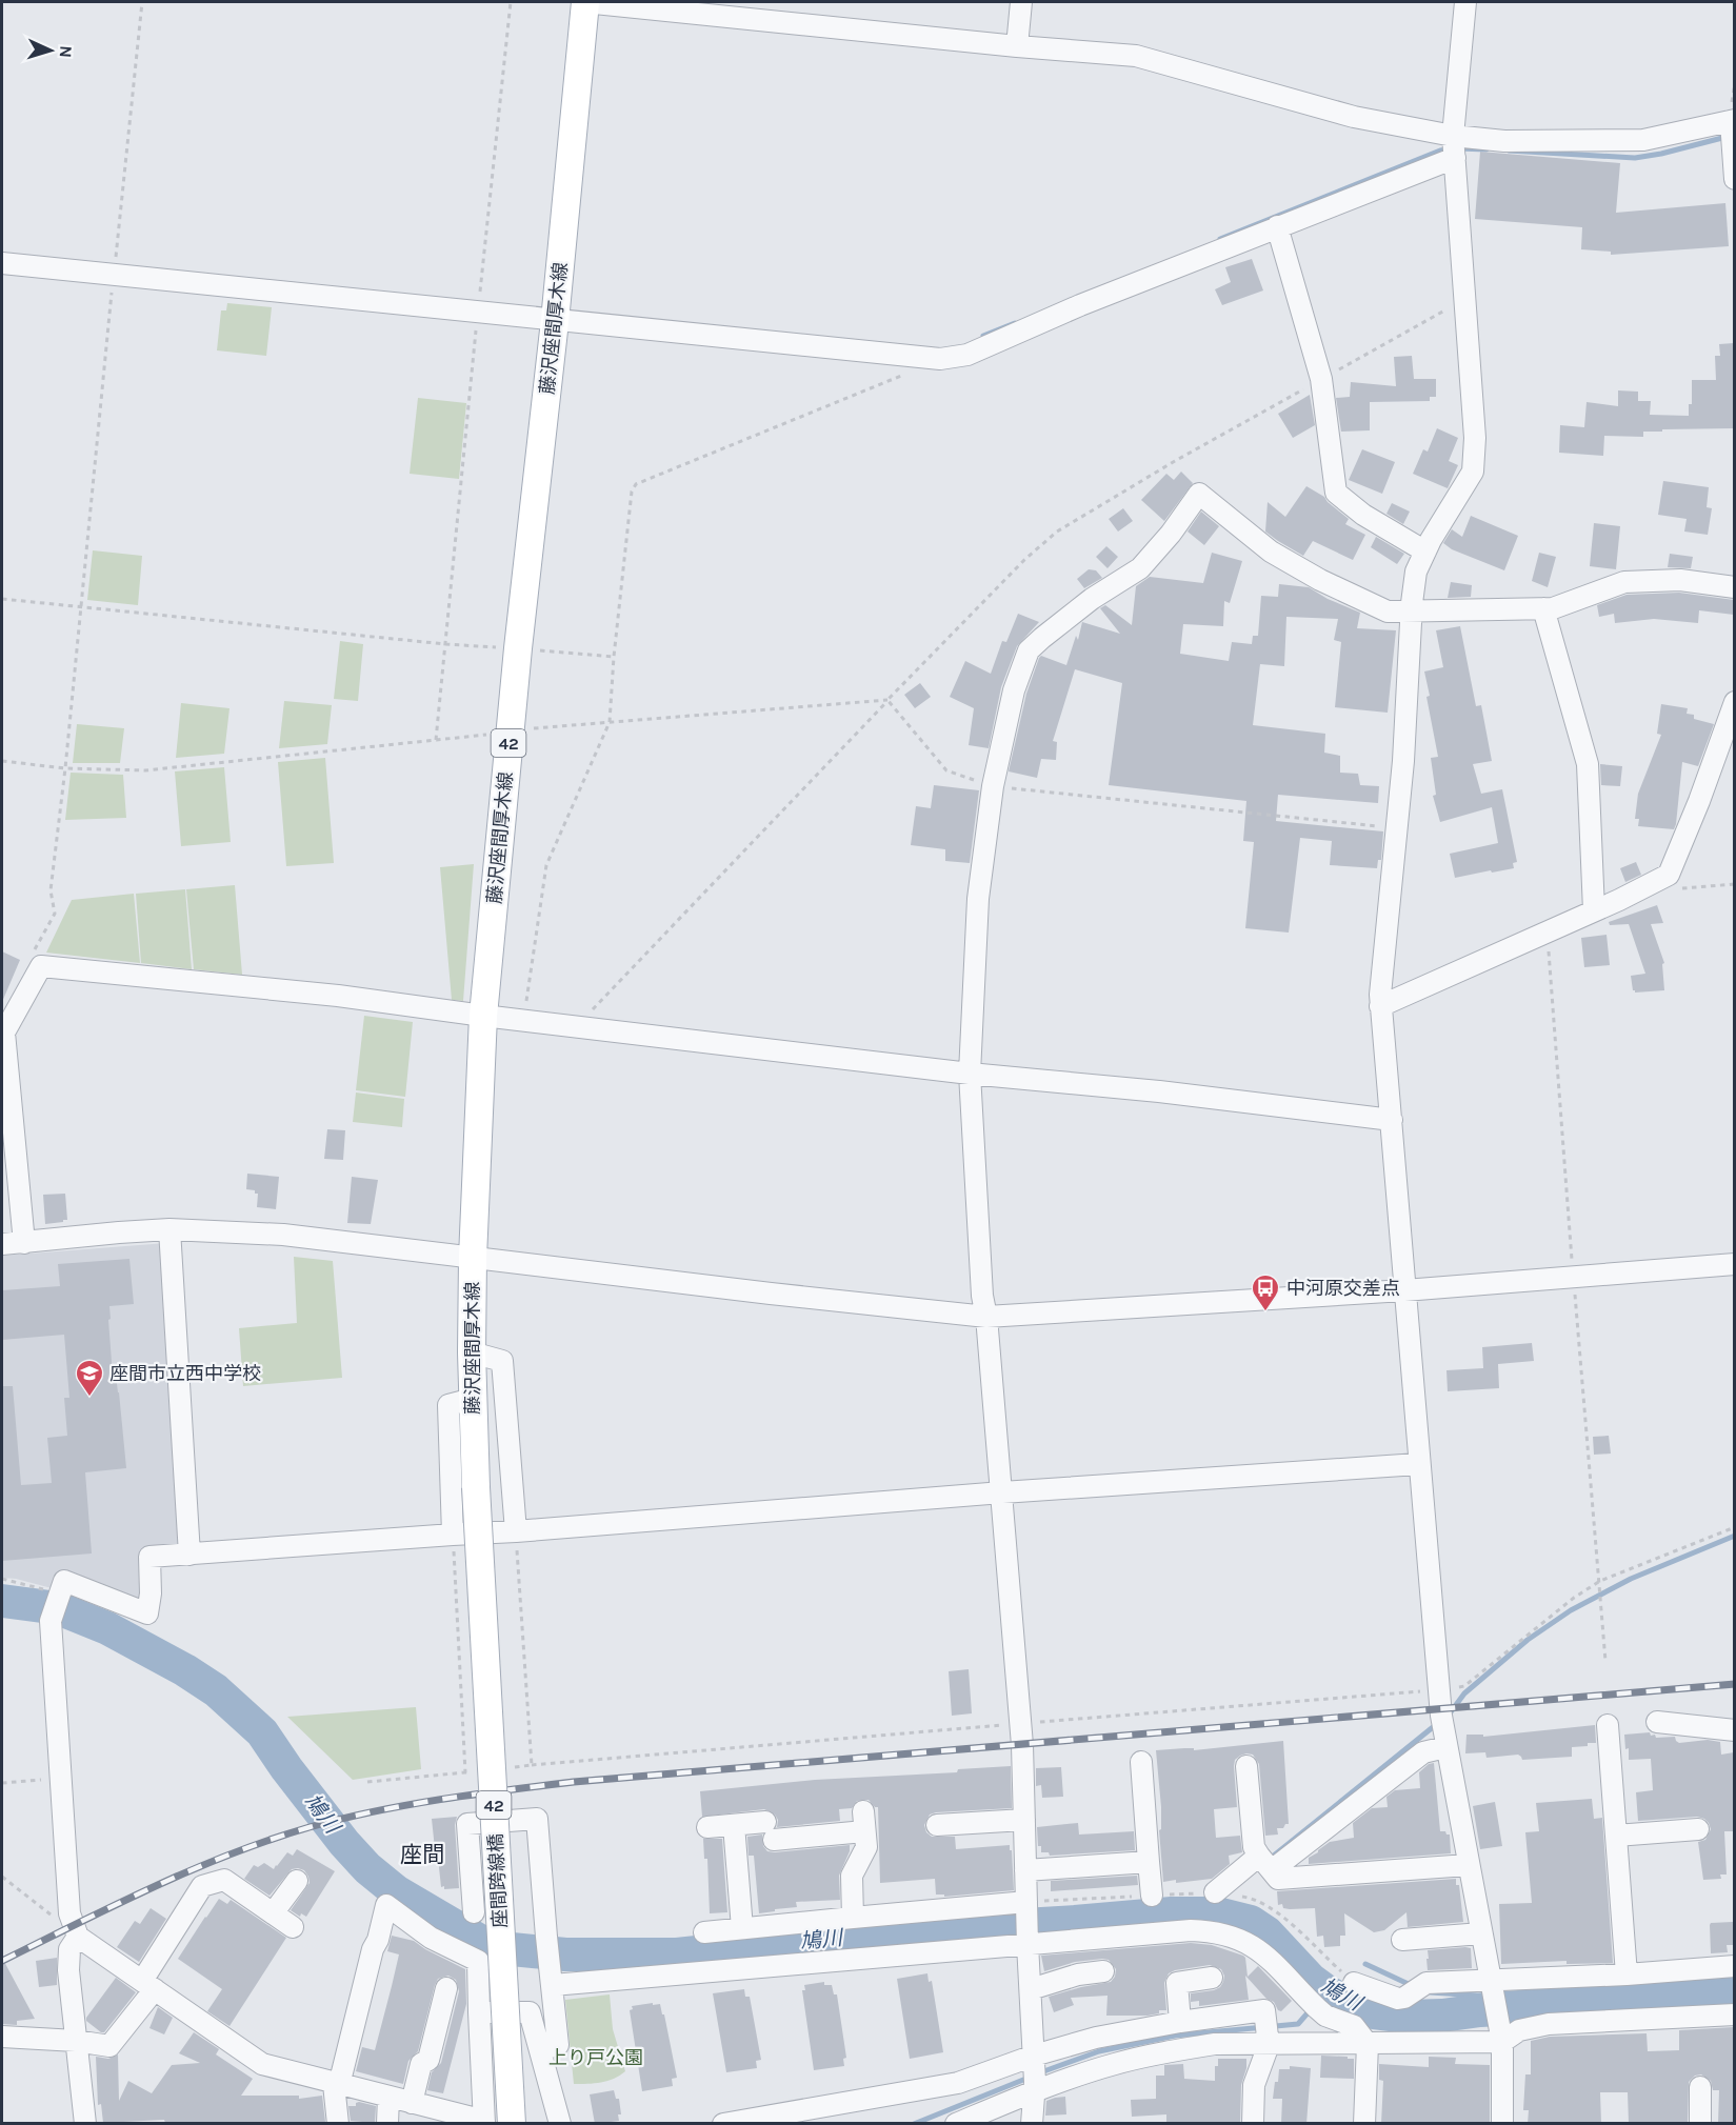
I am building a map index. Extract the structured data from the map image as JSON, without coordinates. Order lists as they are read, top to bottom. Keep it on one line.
{"streets":{"main road":["藤沢座間厚木線","42","座間跨線橋"]},"crossings":[["藤沢座間厚木線","座間跨線橋"]],"districts":["座間"],"water":["鳩川"],"parks":["上り戸公園"],"places":{"bus stop":["中河原交差点"],"school or university":["座間市立西中学校"]},"north":"right"}
